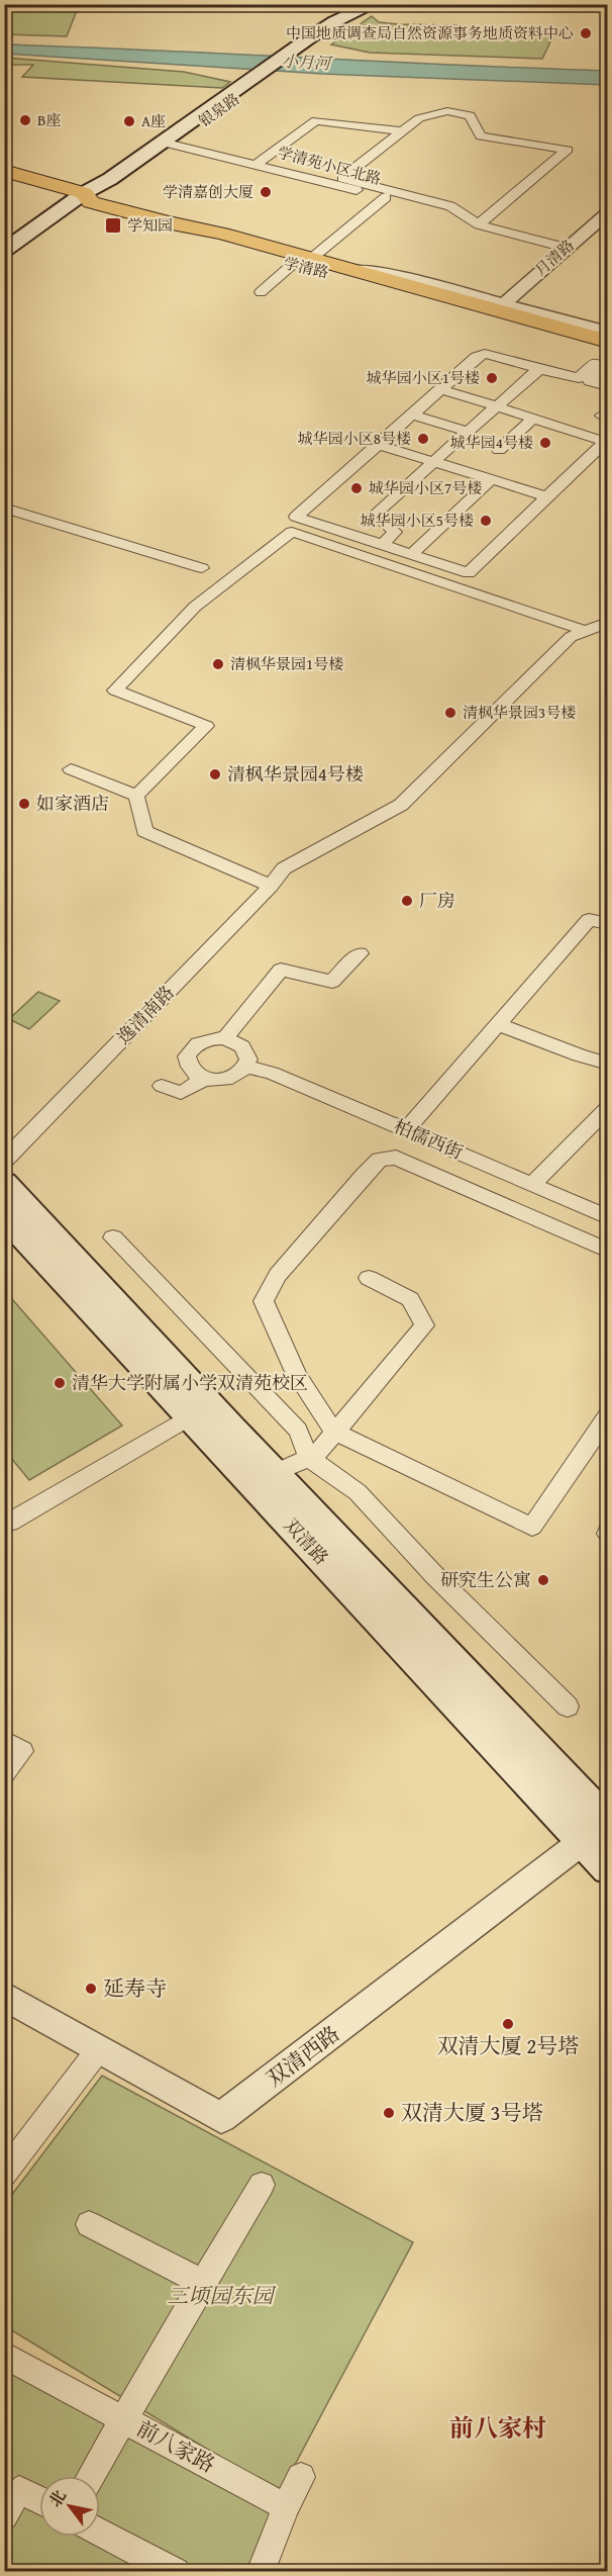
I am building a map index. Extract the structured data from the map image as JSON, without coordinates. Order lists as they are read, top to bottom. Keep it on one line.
{"streets":{"main road":["银泉路","学清路","双清路"],"street":["学清苑小区北路","月清路","逸清南路","柏儒西街","双清西路","前八家路"]},"crossings":[["银泉路","学清苑小区北路"],["银泉路","学清路"],["学清苑小区北路","学清路"],["月清路","学清路"],["双清路","双清西路"]],"districts":["前八家村"],"water":["小月河"],"parks":["三顷园东园"],"places":{"other":["中国地质调查局自然资源事务地质资料中心","B座","A座","学清嘉创大厦","城华园小区1号楼","城华园小区8号楼","城华园4号楼","城华园小区7号楼","城华园小区5号楼","清枫华景园1号楼","清枫华景园3号楼","清枫华景园4号楼","如家酒店","厂房","清华大学附属小学双清苑校区","研究生公寓","延寿寺","双清大厦 2号塔","双清大厦 3号塔"],"transit":["学知园"]},"north":"top left"}
